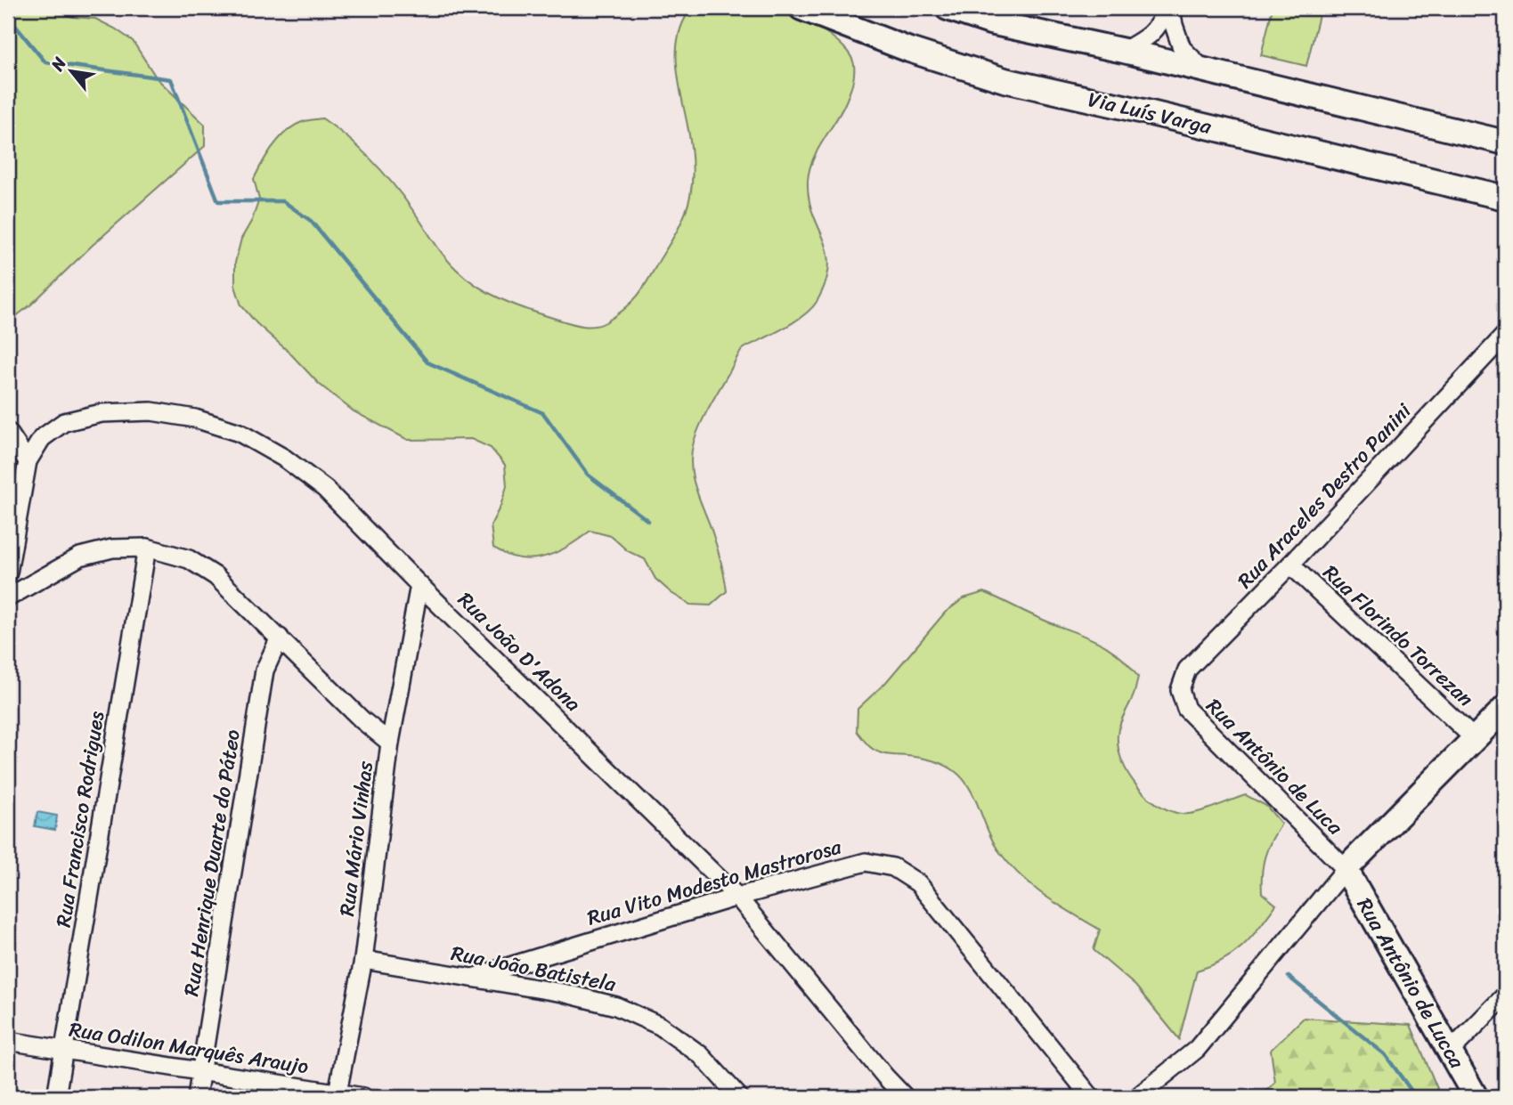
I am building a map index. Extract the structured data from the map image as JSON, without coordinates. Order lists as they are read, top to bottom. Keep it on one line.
{"streets":{"main road":["Via Luís Varga","Rua Antônio de Lucca"],"street":["Rua Araceles Destro Panini","Rua Florindo Torrezan","Rua João D'Adona","Rua Antônio de Luca","Rua Francisco Rodrigues","Rua Mário Vinhas","Rua Henrique Duarte do Páteo","Rua Vito Modesto Mastrorosa","Rua João Batistela","Rua Odilon Marquês Araujo"]},"crossings":[["Rua Araceles Destro Panini","Rua Florindo Torrezan"],["Rua Araceles Destro Panini","Rua Antônio de Luca"],["Rua João D'Adona","Rua Mário Vinhas"],["Rua João D'Adona","Rua Vito Modesto Mastrorosa"],["Rua Antônio de Luca","Rua Antônio de Lucca"],["Rua Francisco Rodrigues","Rua Odilon Marquês Araujo"],["Rua Mário Vinhas","Rua João Batistela"],["Rua Mário Vinhas","Rua Odilon Marquês Araujo"],["Rua Henrique Duarte do Páteo","Rua Odilon Marquês Araujo"],["Rua Vito Modesto Mastrorosa","Rua João Batistela"]],"north":"top left"}
